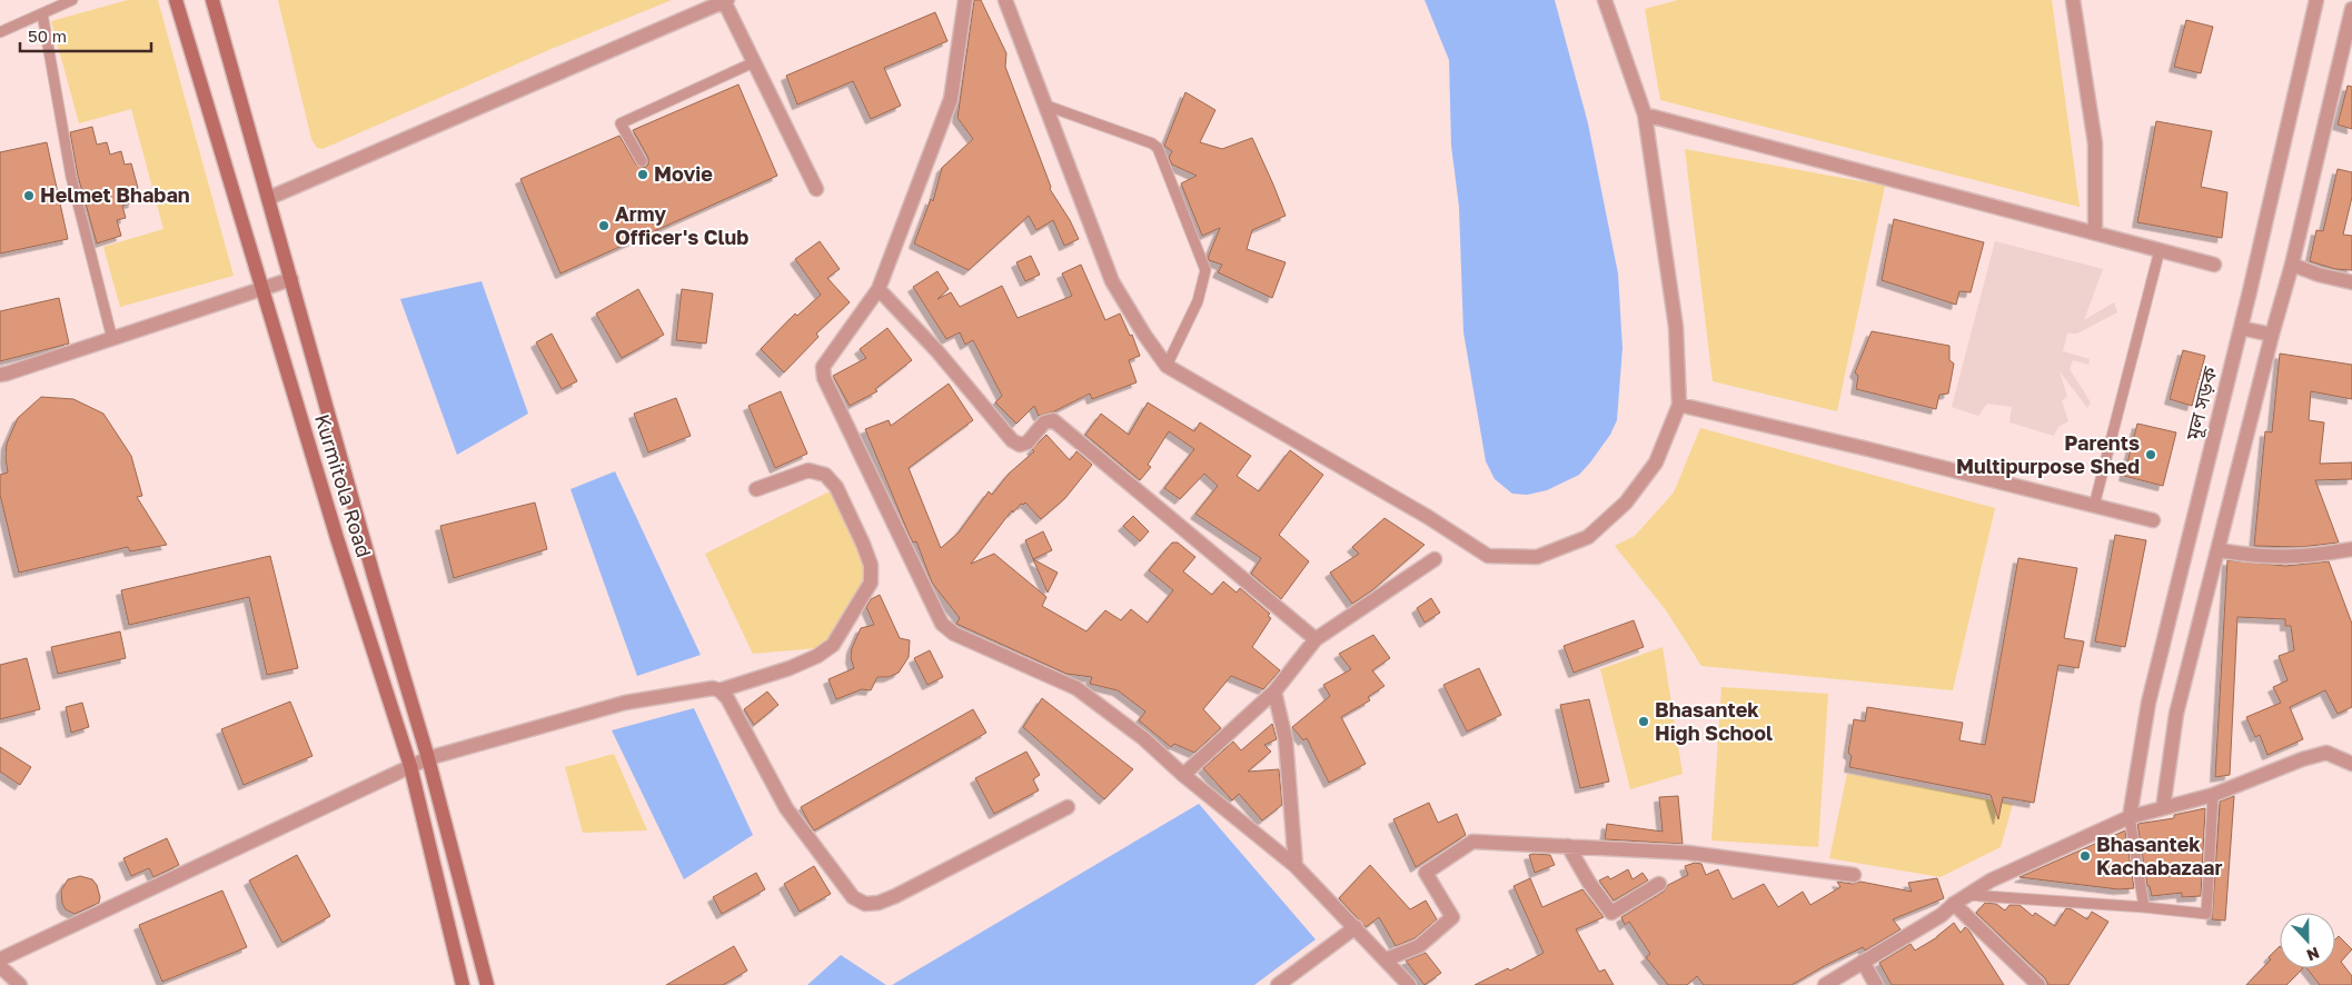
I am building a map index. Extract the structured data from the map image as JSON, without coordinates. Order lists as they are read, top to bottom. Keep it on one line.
{"streets":{"main road":["Kurmitola Road"],"street":["মূল সড়ক"]},"places":["Movie","Helmet Bhaban","Army Officer's Club","Parents Multipurpose Shed","Bhasantek High School","Bhasantek Kachabazaar"],"scale_bar":"50 m","north":"bottom"}
